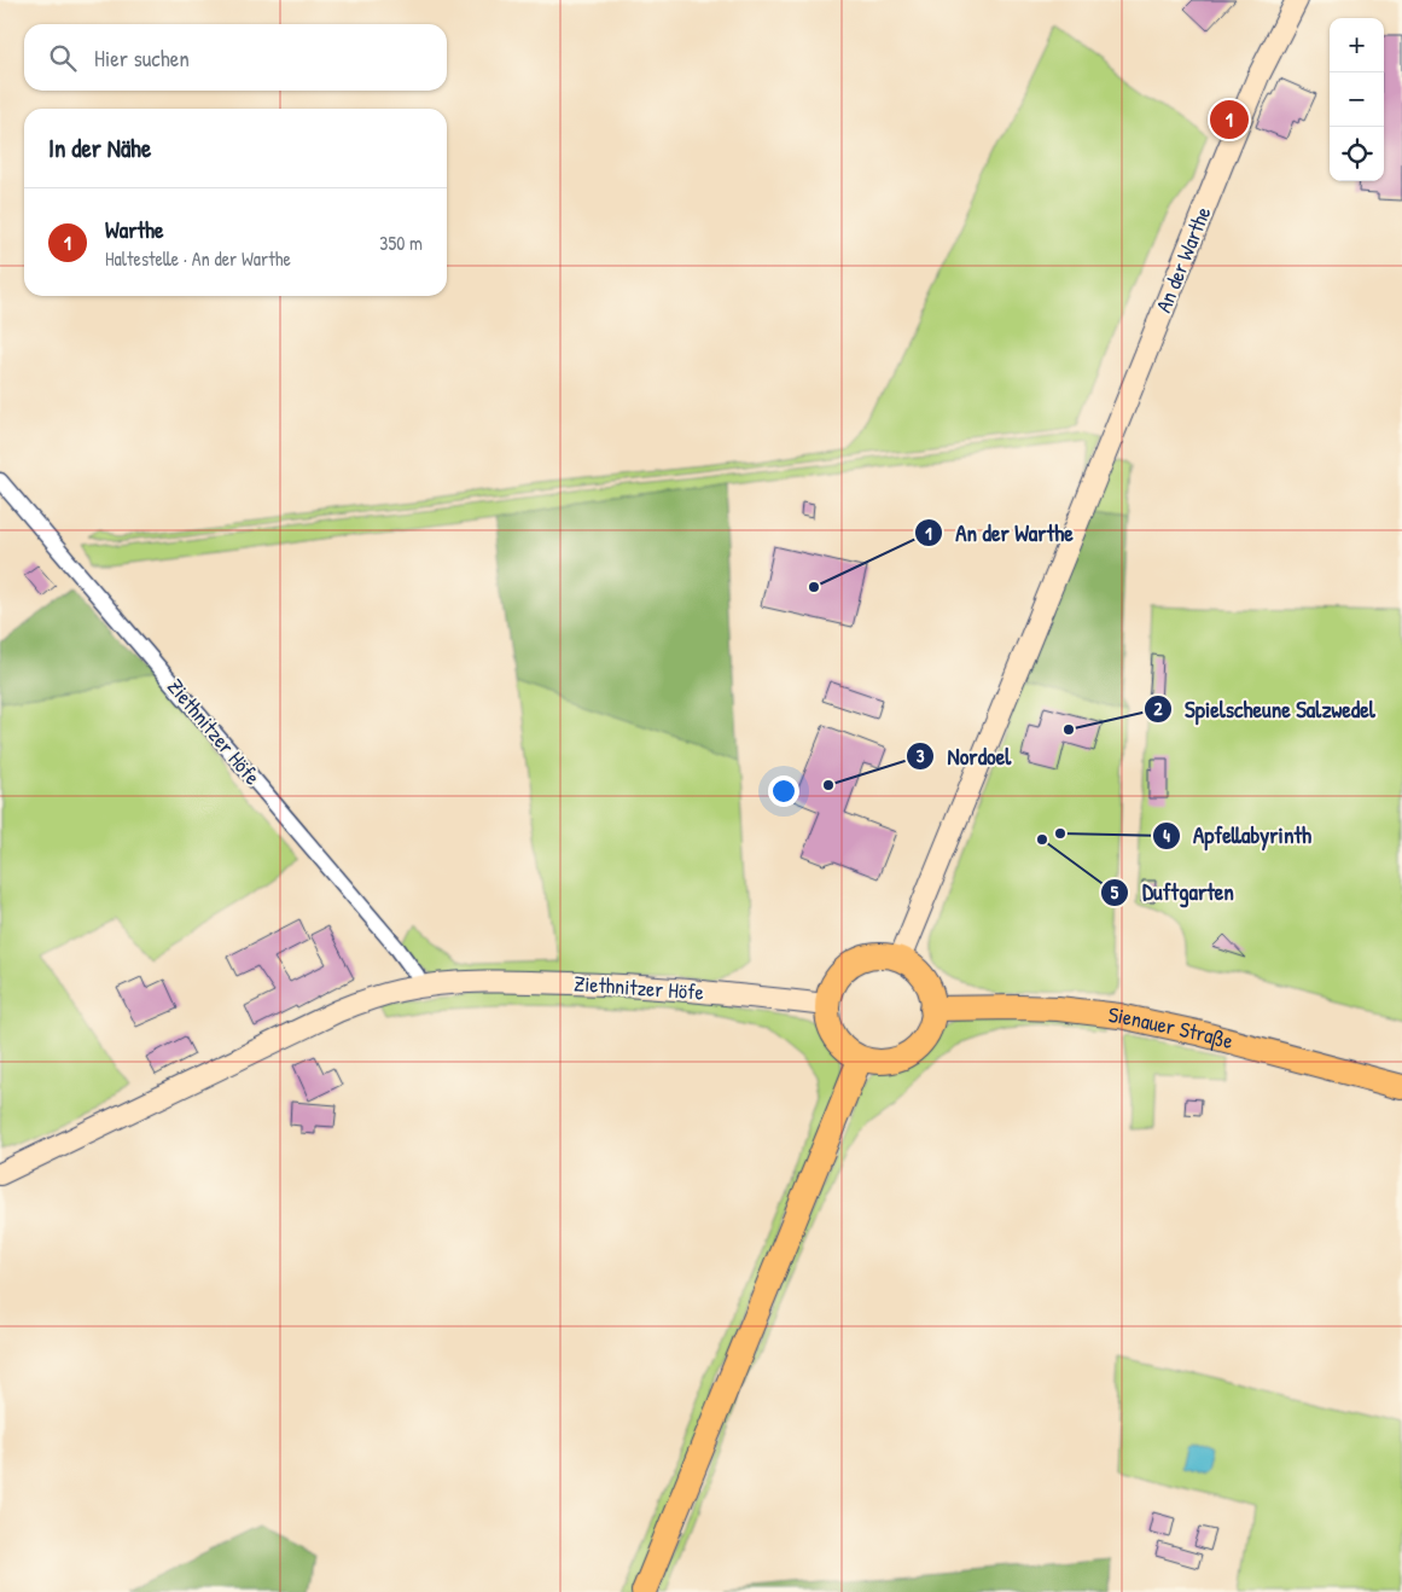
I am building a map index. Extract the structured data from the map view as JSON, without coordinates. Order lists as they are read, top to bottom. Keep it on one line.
{"streets":{"main road":["An der Warthe","Ziethnitzer Höfe","Sienauer Straße"]},"crossings":[["An der Warthe","Ziethnitzer Höfe"],["An der Warthe","Sienauer Straße"],["Ziethnitzer Höfe","Sienauer Straße"]],"places":["An der Warthe","Spielscheune Salzwedel","Nordoel","Apfellabyrinth","Duftgarten"],"page":{"map_buttons":["+","−"],"search":"Hier suchen","pins":"1","heading":"In der Nähe","list":[{"mark":"1","name":"Warthe","note":"Haltestelle · An der Warthe","value":"350 m"}]}}
